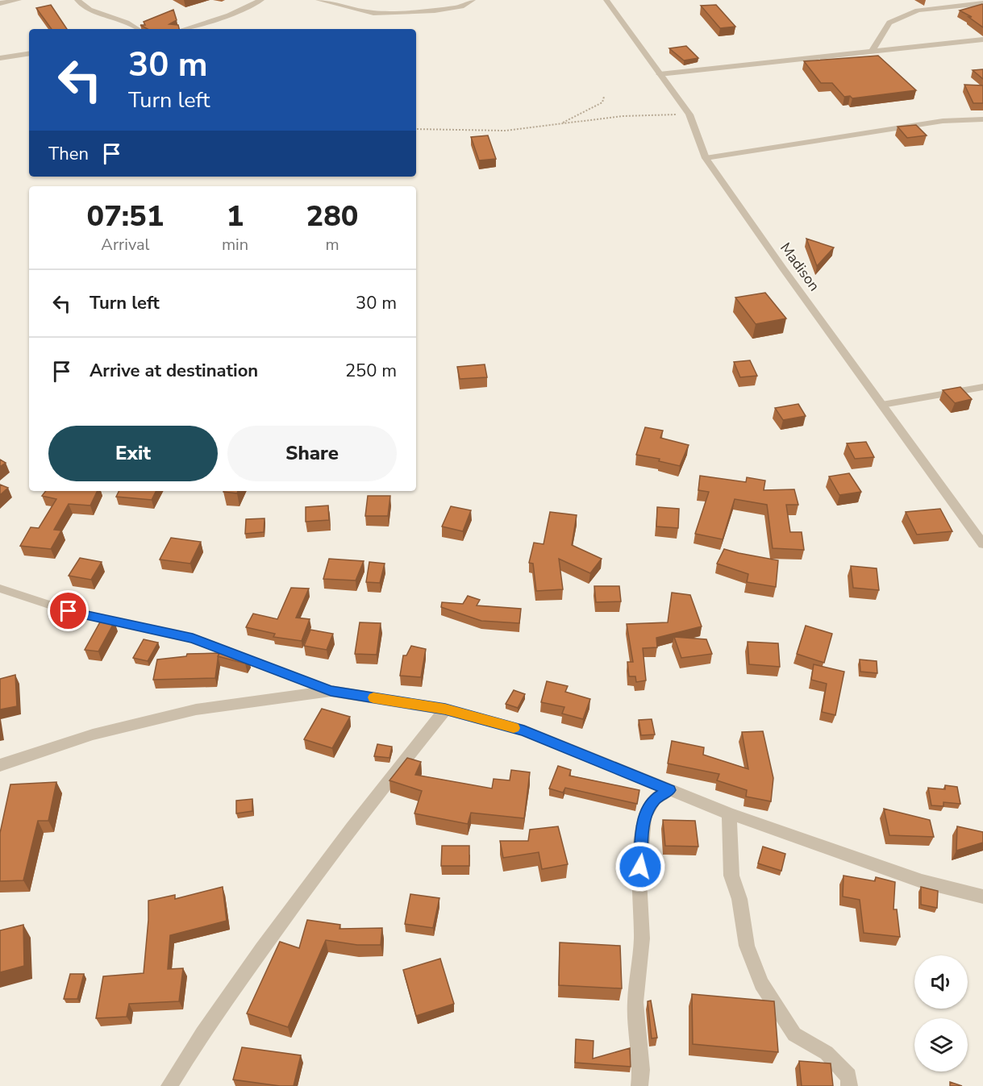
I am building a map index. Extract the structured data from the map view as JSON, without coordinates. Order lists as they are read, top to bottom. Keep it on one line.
{"streets":{"street":["Madison"]},"page":{"turn":["30 m","Turn left"],"then":"Then","eta":["07:51","Arrival","1","min","280","m"],"list":[{"name":"Turn left","value":"30 m"},{"name":"Arrive at destination","value":"250 m"}],"buttons":["Exit","Share"]}}
